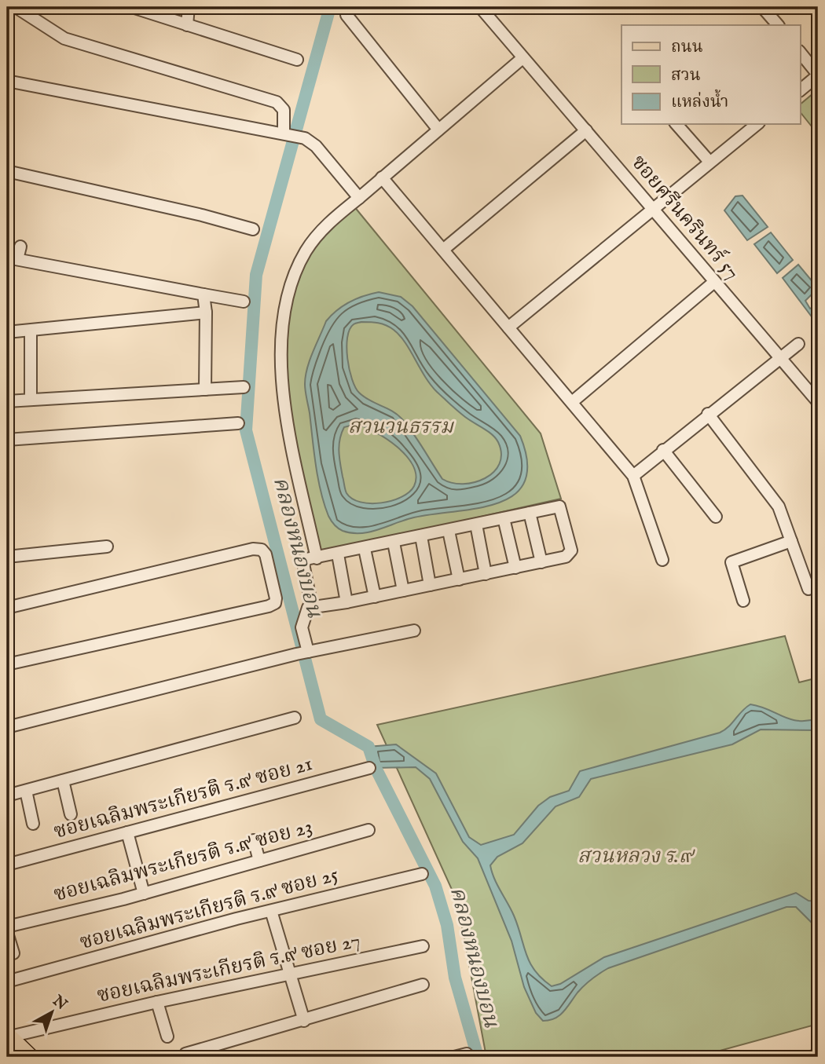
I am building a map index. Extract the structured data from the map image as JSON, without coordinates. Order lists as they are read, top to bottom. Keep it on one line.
{"streets":{"street":["ซอยศรีนครินทร์ 57","ซอยเฉลิมพระเกียรติ ร.๙ ซอย 21","ซอยเฉลิมพระเกียรติ ร.๙ ซอย 23","ซอยเฉลิมพระเกียรติ ร.๙ ซอย 25","ซอยเฉลิมพระเกียรติ ร.๙ ซอย 27"]},"water":["คลองหนองบอน"],"parks":["สวนวนธรรม","สวนหลวง ร.๙"],"legend":["ถนน","สวน","แหล่งน้ำ"],"north":"top right"}
